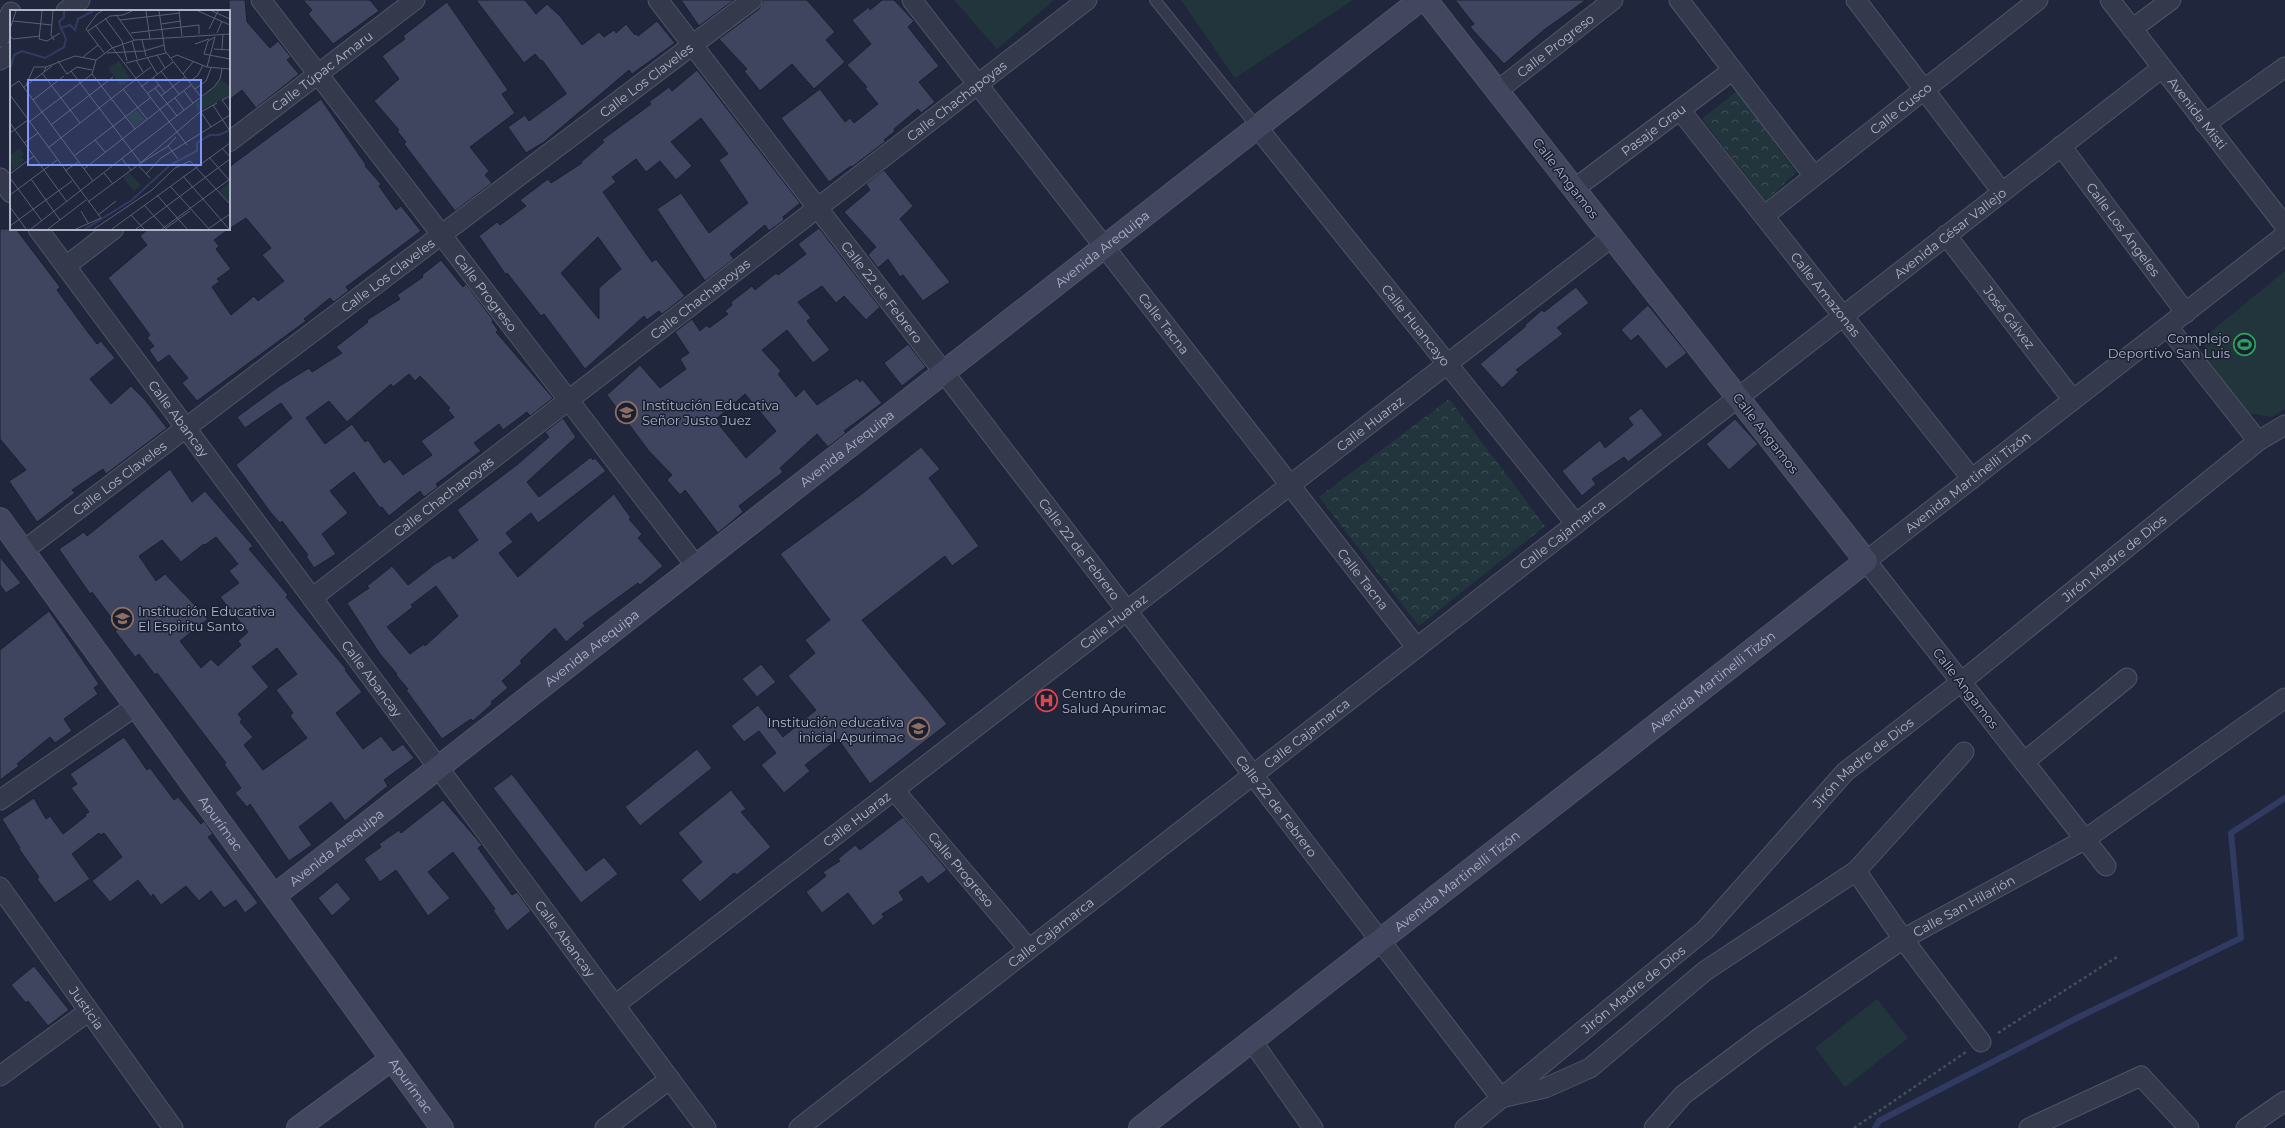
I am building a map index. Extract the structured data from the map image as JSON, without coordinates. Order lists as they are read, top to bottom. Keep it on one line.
{"streets":{"street":["Calle Progreso","Calle Túpac Amaru","Calle Los Claveles","Calle Chachapoyas","Calle Cusco","Avenida Misti","Pasaje Grau","Calle Angamos","Calle Los Ángeles","Avenida César Vallejo","Avenida Arequipa","Calle 22 de Febrero","Calle Amazonas","José Gálvez","Calle Tacna","Calle Huancayo","Calle Abancay","Calle Huaraz","Avenida Martinelli Tizón","Calle Cajamarca","Jirón Madre de Dios","Apurímac","Calle San Hilarión","Justicia"]},"crossings":[["Calle Progreso","Calle Túpac Amaru"],["Calle Progreso","Calle Los Claveles"],["Calle Progreso","Calle Chachapoyas"],["Calle Progreso","Calle Angamos"],["Calle Progreso","Avenida Arequipa"],["Calle Progreso","Calle Huaraz"],["Calle Progreso","Calle Cajamarca"],["Calle Los Claveles","Calle 22 de Febrero"],["Calle Los Claveles","Calle Abancay"],["Calle Los Claveles","Apurímac"],["Calle Chachapoyas","Calle 22 de Febrero"],["Calle Chachapoyas","Calle Tacna"],["Calle Chachapoyas","Calle Abancay"],["Calle Cusco","Calle Amazonas"],["Avenida Misti","Avenida César Vallejo"],["Pasaje Grau","Calle Angamos"],["Pasaje Grau","Calle Amazonas"],["Calle Angamos","Avenida César Vallejo"],["Calle Angamos","Calle Huaraz"],["Calle Angamos","Avenida Martinelli Tizón"],["Calle Angamos","Calle Cajamarca"],["Calle Angamos","Jirón Madre de Dios"],["Calle Angamos","Calle San Hilarión"],["Calle Los Ángeles","Avenida César Vallejo"],["Calle Los Ángeles","Avenida Martinelli Tizón"],["Avenida César Vallejo","Calle Amazonas"],["Avenida César Vallejo","José Gálvez"],["Avenida César Vallejo","Calle Cajamarca"],["Avenida Arequipa","Calle 22 de Febrero"],["Avenida Arequipa","Calle Tacna"],["Avenida Arequipa","Calle Huancayo"],["Avenida Arequipa","Calle Abancay"],["Avenida Arequipa","Apurímac"],["Calle 22 de Febrero","Calle Huaraz"],["Calle 22 de Febrero","Avenida Martinelli Tizón"],["Calle 22 de Febrero","Calle Cajamarca"],["Calle 22 de Febrero","Jirón Madre de Dios"],["Calle Amazonas","Avenida Martinelli Tizón"],["José Gálvez","Avenida Martinelli Tizón"],["Calle Tacna","Calle Huaraz"],["Calle Tacna","Calle Cajamarca"],["Calle Huancayo","Calle Huaraz"],["Calle Huancayo","Calle Cajamarca"],["Calle Abancay","Calle Huaraz"]],"places":{"sports":["Complejo Deportivo San Luis"],"school or university":["Institución Educativa Señor Justo Juez","Institución Educativa El Espiritu Santo","Institución educativa inicial Apurimac"],"hospital":["Centro de Salud Apurimac"]}}
